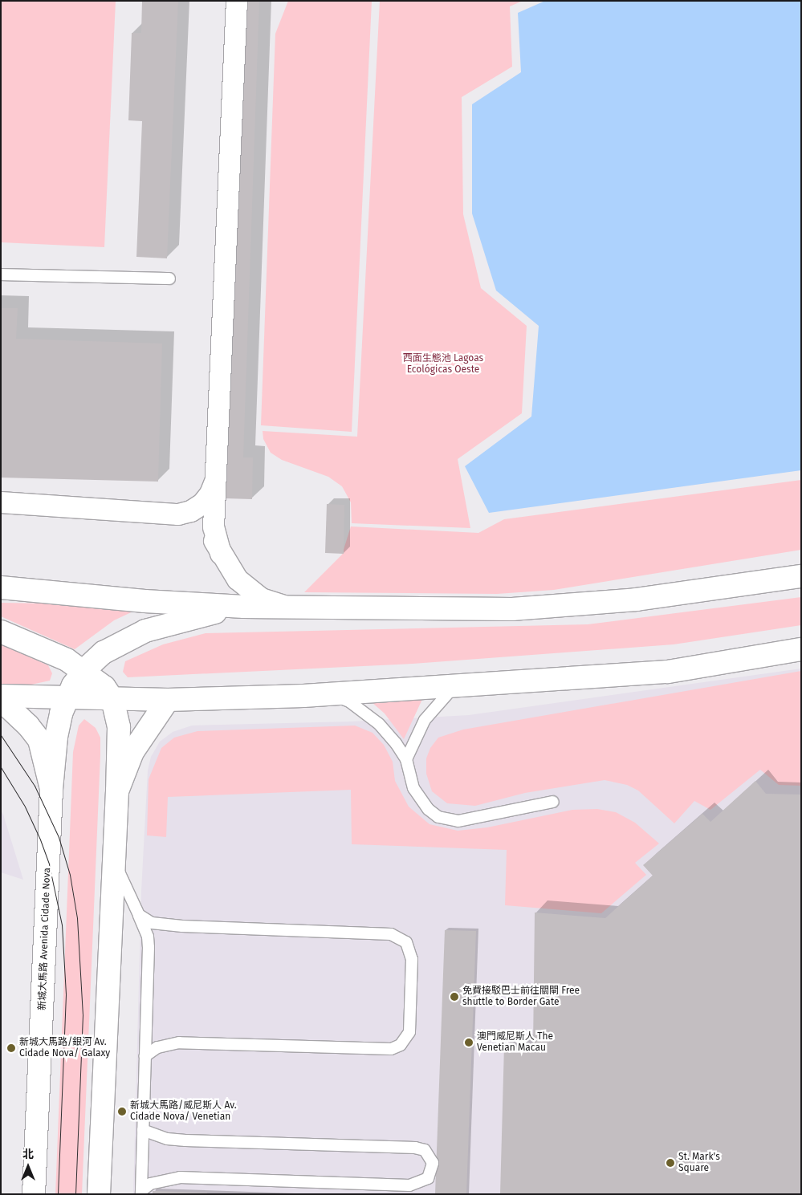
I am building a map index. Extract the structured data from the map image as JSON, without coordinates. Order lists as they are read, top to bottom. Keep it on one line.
{"streets":{"main road":["新城大馬路 Avenida Cidade Nova"]},"parks":["西面生態池 Lagoas Ecológicas Oeste"],"places":["免費接駁巴士前往關閘 Free shuttle to Border Gate","澳門威尼斯人 The Venetian Macau","新城大馬路/銀河 Av. Cidade Nova/ Galaxy","新城大馬路/威尼斯人 Av. Cidade Nova/ Venetian","St. Mark's Square"],"north":"top"}
